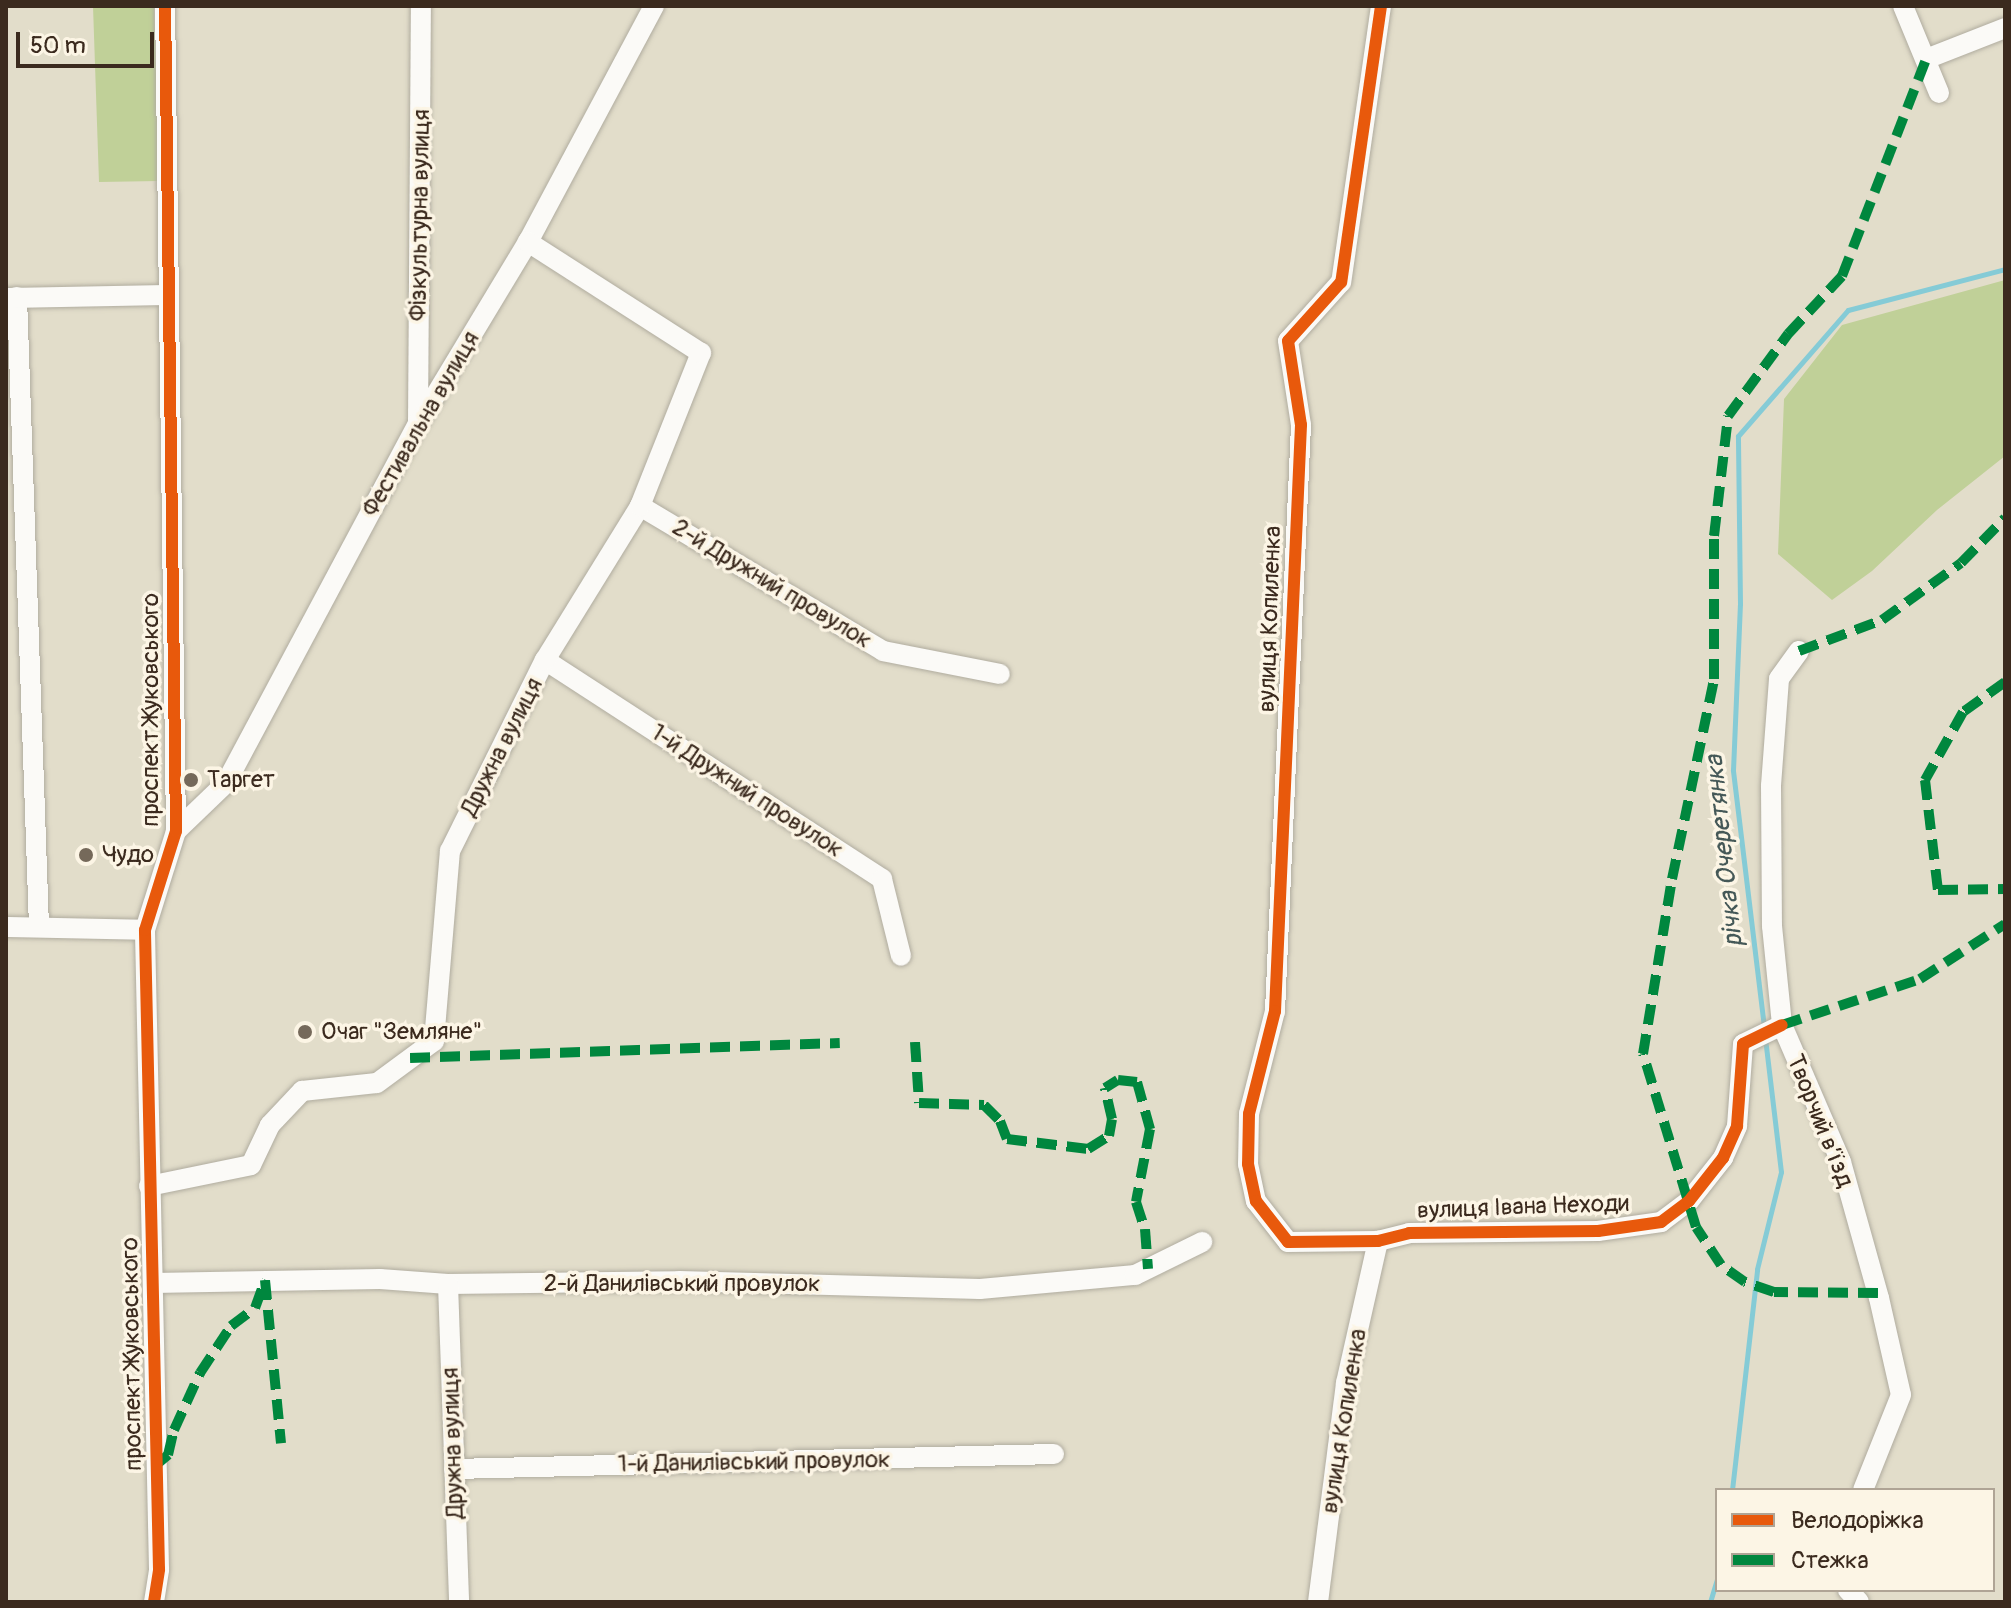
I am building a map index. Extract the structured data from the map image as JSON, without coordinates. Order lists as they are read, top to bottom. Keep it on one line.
{"streets":{"street":["Фізкультурна вулиця","Фестивальна вулиця","2-й Дружний провулок","вулиця Копиленка","проспект Жуковського","Дружна вулиця","1-й Дружний провулок","Творчий в’їзд","вулиця Івана Неходи","2-й Данилівський провулок","1-й Данилівський провулок"]},"crossings":[["Фізкультурна вулиця","Фестивальна вулиця"],["Фестивальна вулиця","проспект Жуковського"],["Фестивальна вулиця","Дружна вулиця"],["2-й Дружний провулок","Дружна вулиця"],["вулиця Копиленка","вулиця Івана Неходи"],["проспект Жуковського","Дружна вулиця"],["проспект Жуковського","2-й Данилівський провулок"],["Дружна вулиця","1-й Дружний провулок"],["Дружна вулиця","2-й Данилівський провулок"],["Дружна вулиця","1-й Данилівський провулок"],["Творчий в’їзд","вулиця Івана Неходи"]],"water":["річка Очеретянка"],"places":["Таргет","Чудо","Очаг \"Земляне\""],"legend":["Велодоріжка","Стежка"],"scale_bar":"50 m"}
